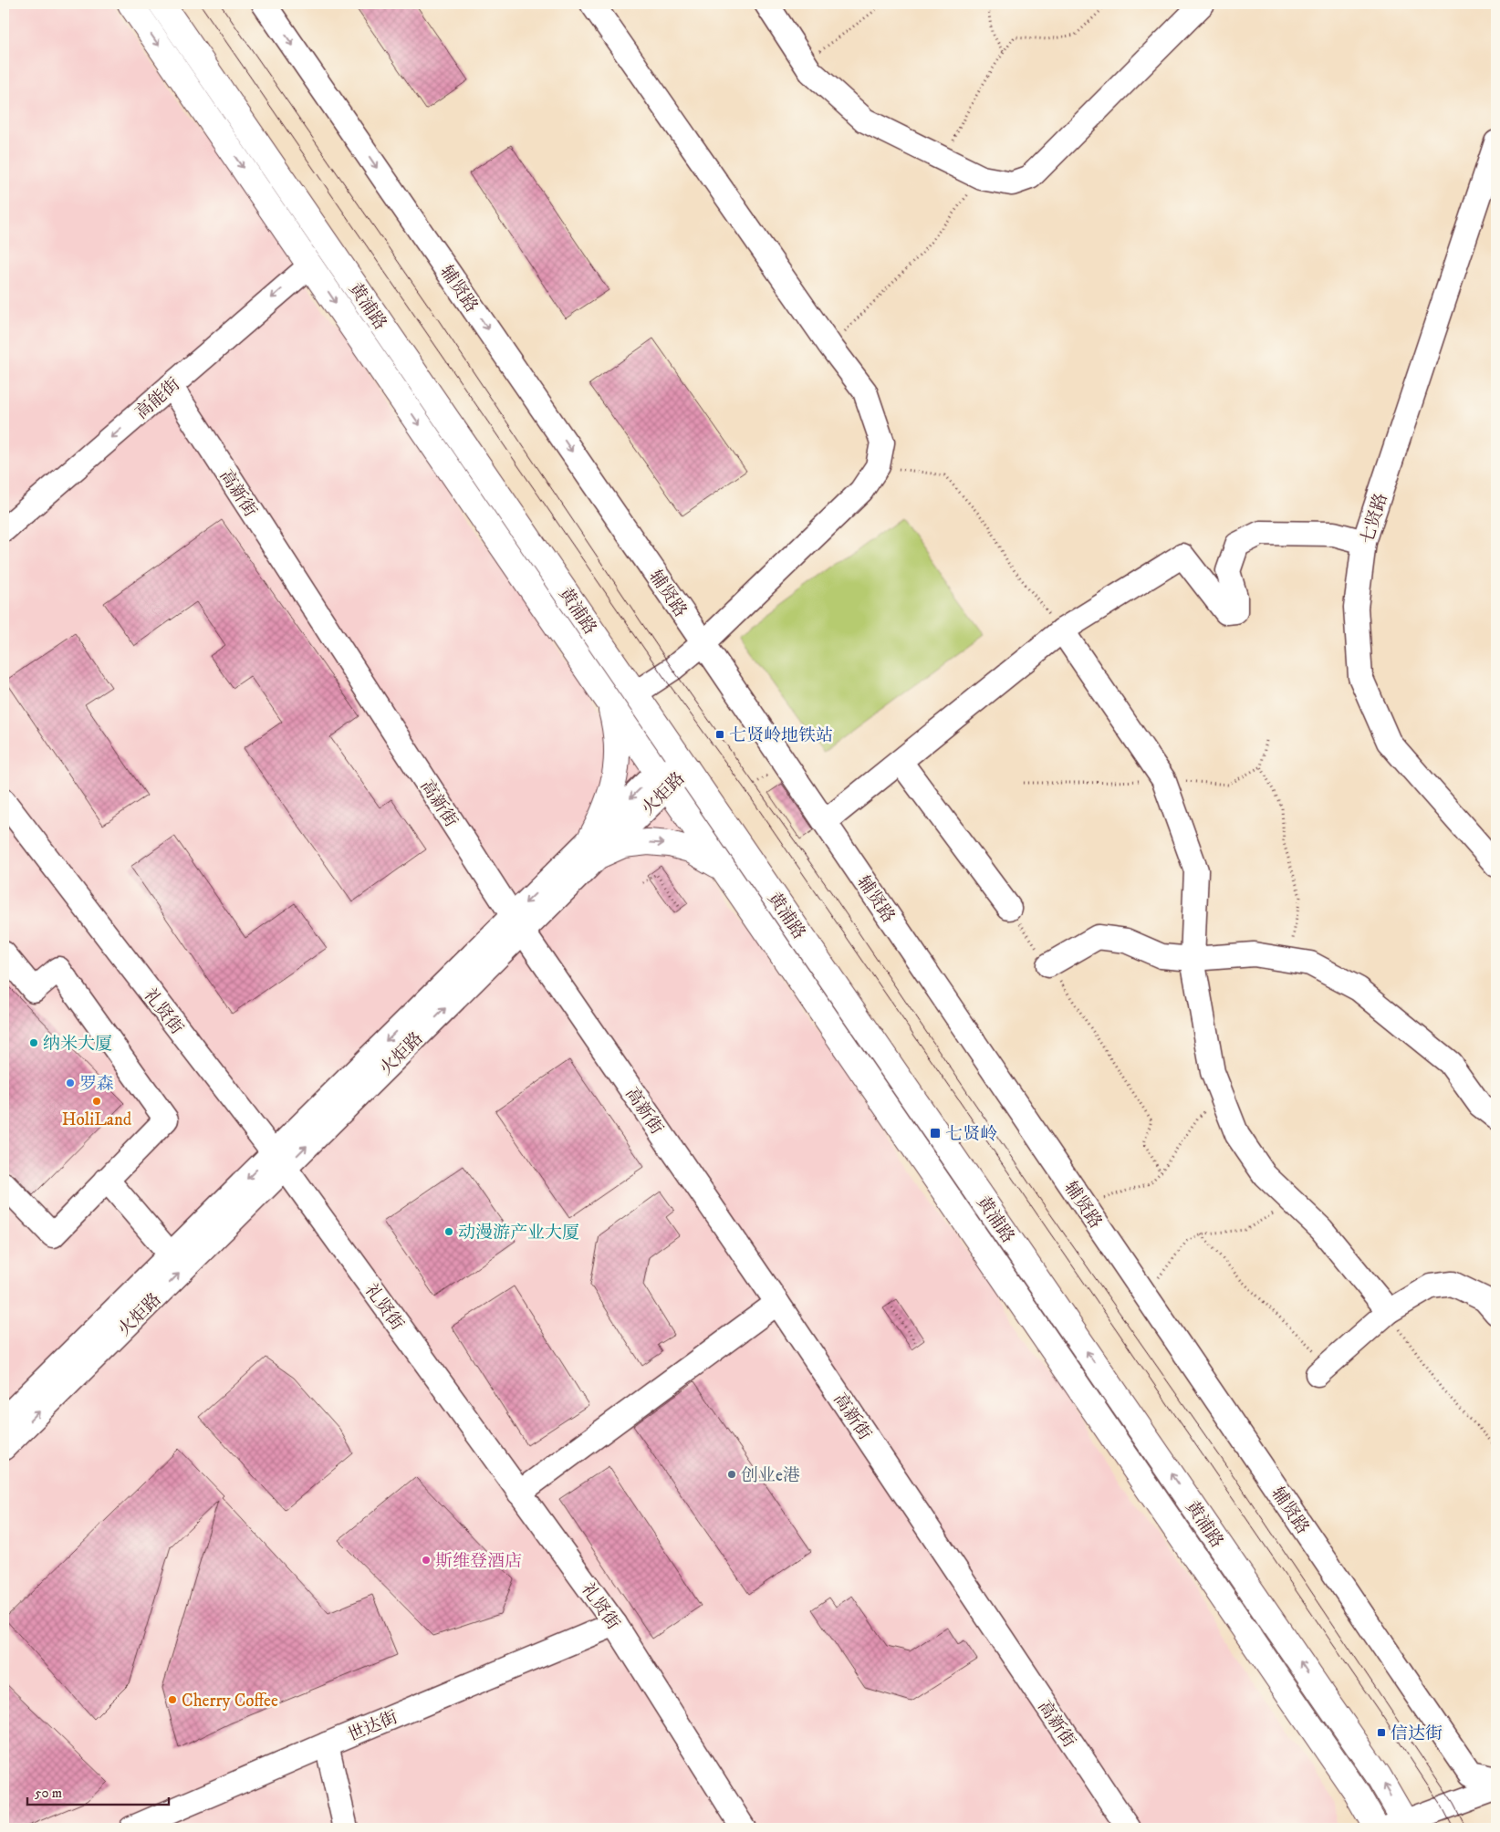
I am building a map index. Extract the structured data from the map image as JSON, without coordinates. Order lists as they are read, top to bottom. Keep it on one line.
{"streets":{"highway":["黄浦路"],"street":["辅贤路","高能街","高新街","七贤路","火炬路","礼贤街","世达街"]},"crossings":[["黄浦路","高能街"],["黄浦路","火炬路"],["高能街","高新街"],["高新街","火炬路"],["火炬路","礼贤街"],["礼贤街","世达街"]],"one_way":["辅贤路","高能街"],"places":{"transit":["七贤岭地铁站","七贤岭","信达街"],"other":["纳米大厦","罗森","HoliLand","动漫游产业大厦","创业e港","斯维登酒店","Cherry Coffee"]},"scale_bar":"50 m"}
